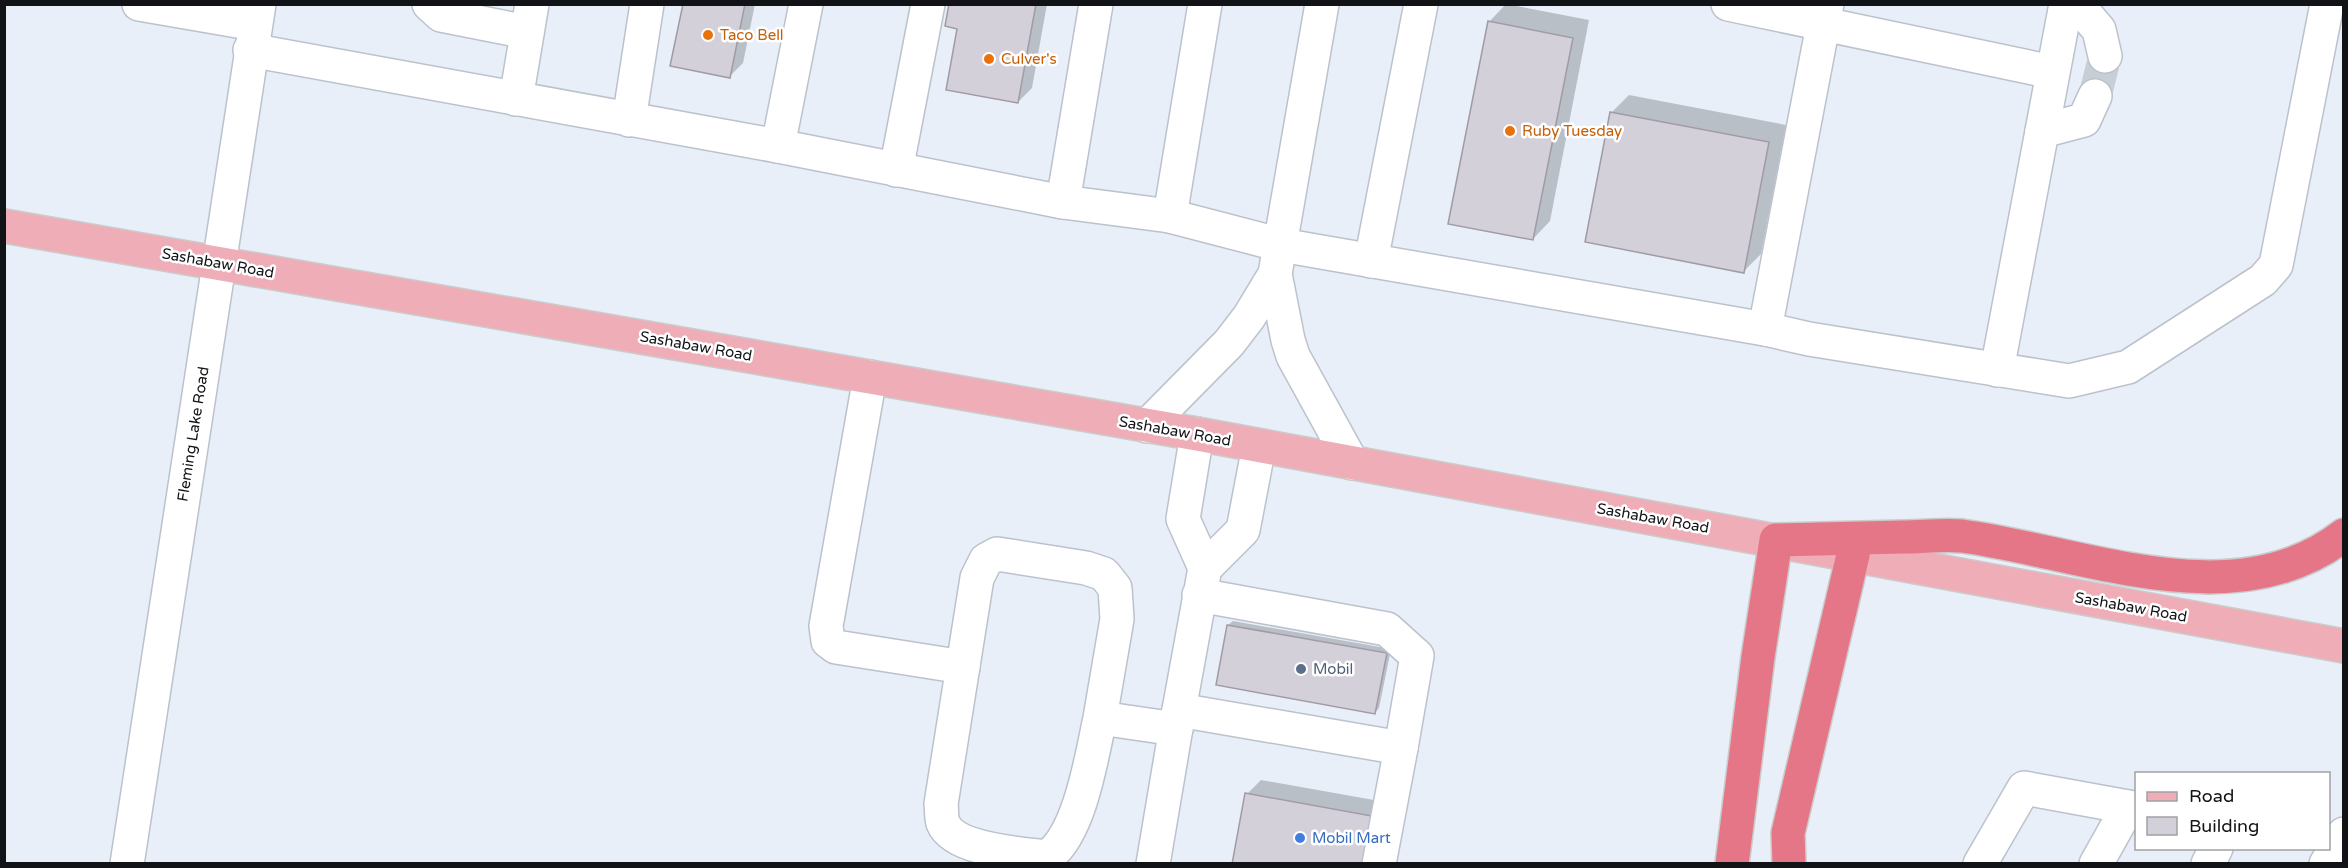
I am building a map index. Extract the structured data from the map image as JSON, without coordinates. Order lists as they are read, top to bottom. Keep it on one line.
{"streets":{"main road":["Sashabaw Road"],"street":["Fleming Lake Road"]},"crossings":[["Sashabaw Road","Fleming Lake Road"]],"places":["Taco Bell","Culver's","Ruby Tuesday","Mobil","Mobil Mart"],"legend":["Road","Building"]}
